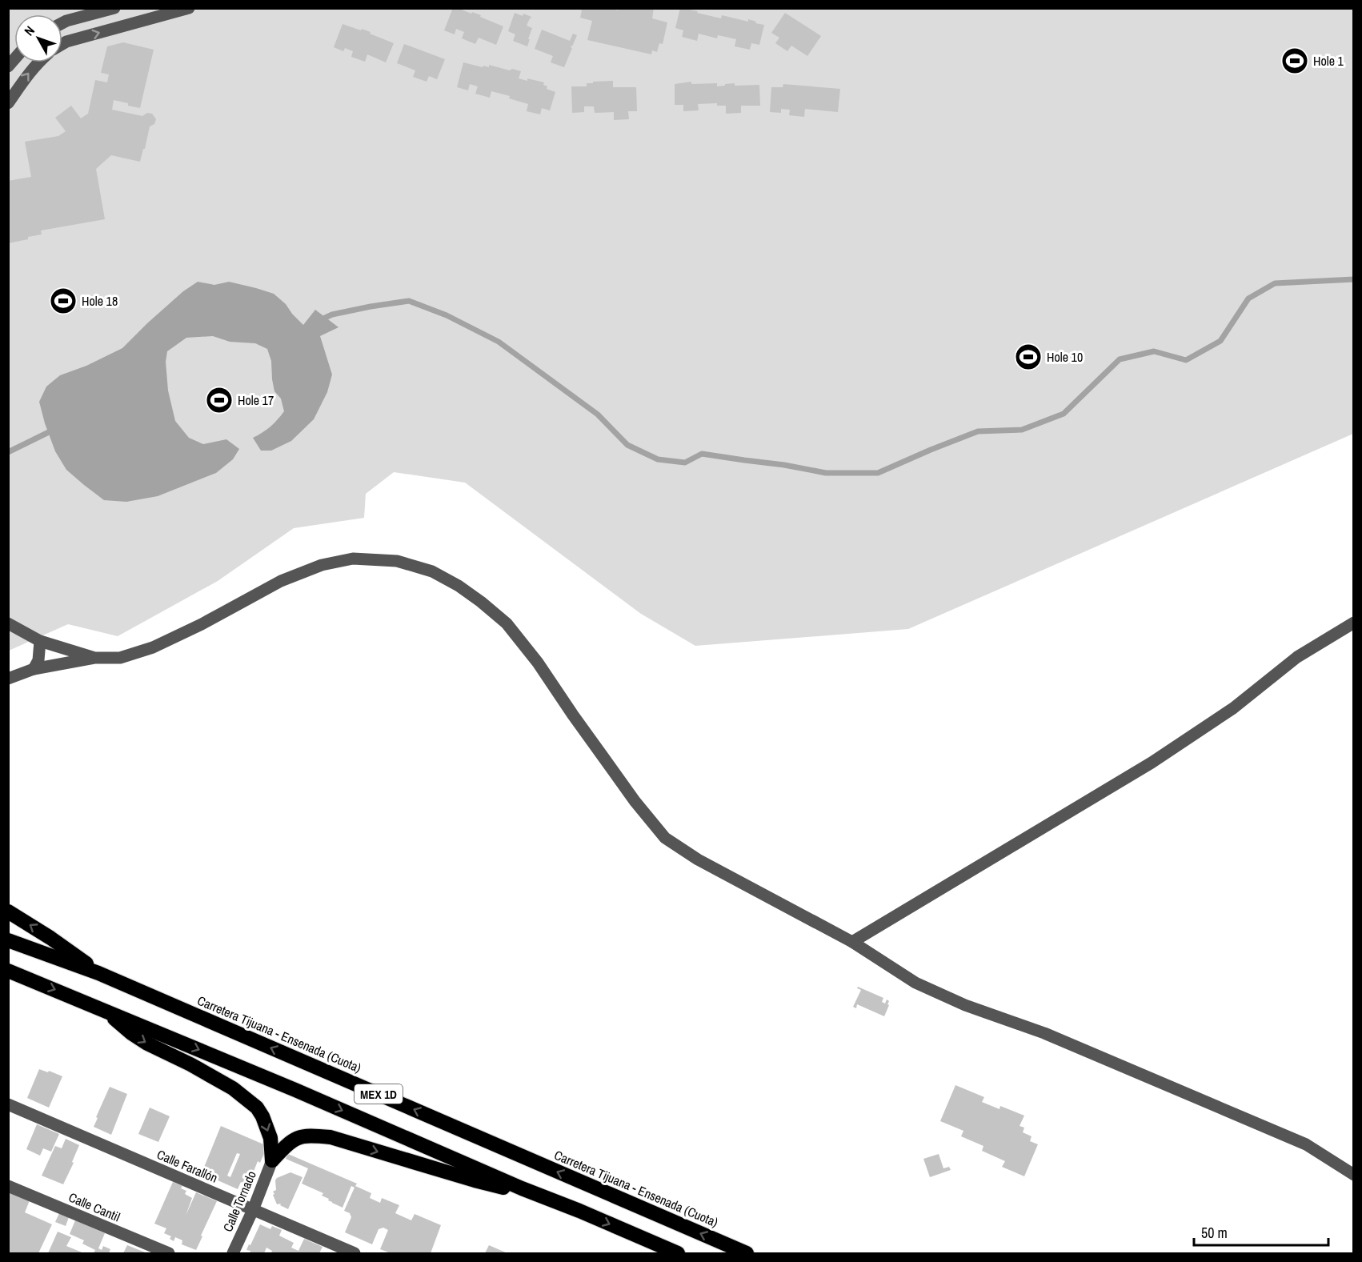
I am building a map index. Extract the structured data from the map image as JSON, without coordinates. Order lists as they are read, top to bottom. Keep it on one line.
{"streets":{"highway":["Carretera Tijuana - Ensenada (Cuota)","MEX 1D"],"street":["Calle Farallón","Calle Tornado","Calle Cantil"]},"crossings":[["Calle Farallón","Calle Tornado"]],"places":{"sports":["Hole 1","Hole 18","Hole 10","Hole 17"]},"scale_bar":"50 m","north":"top left"}
